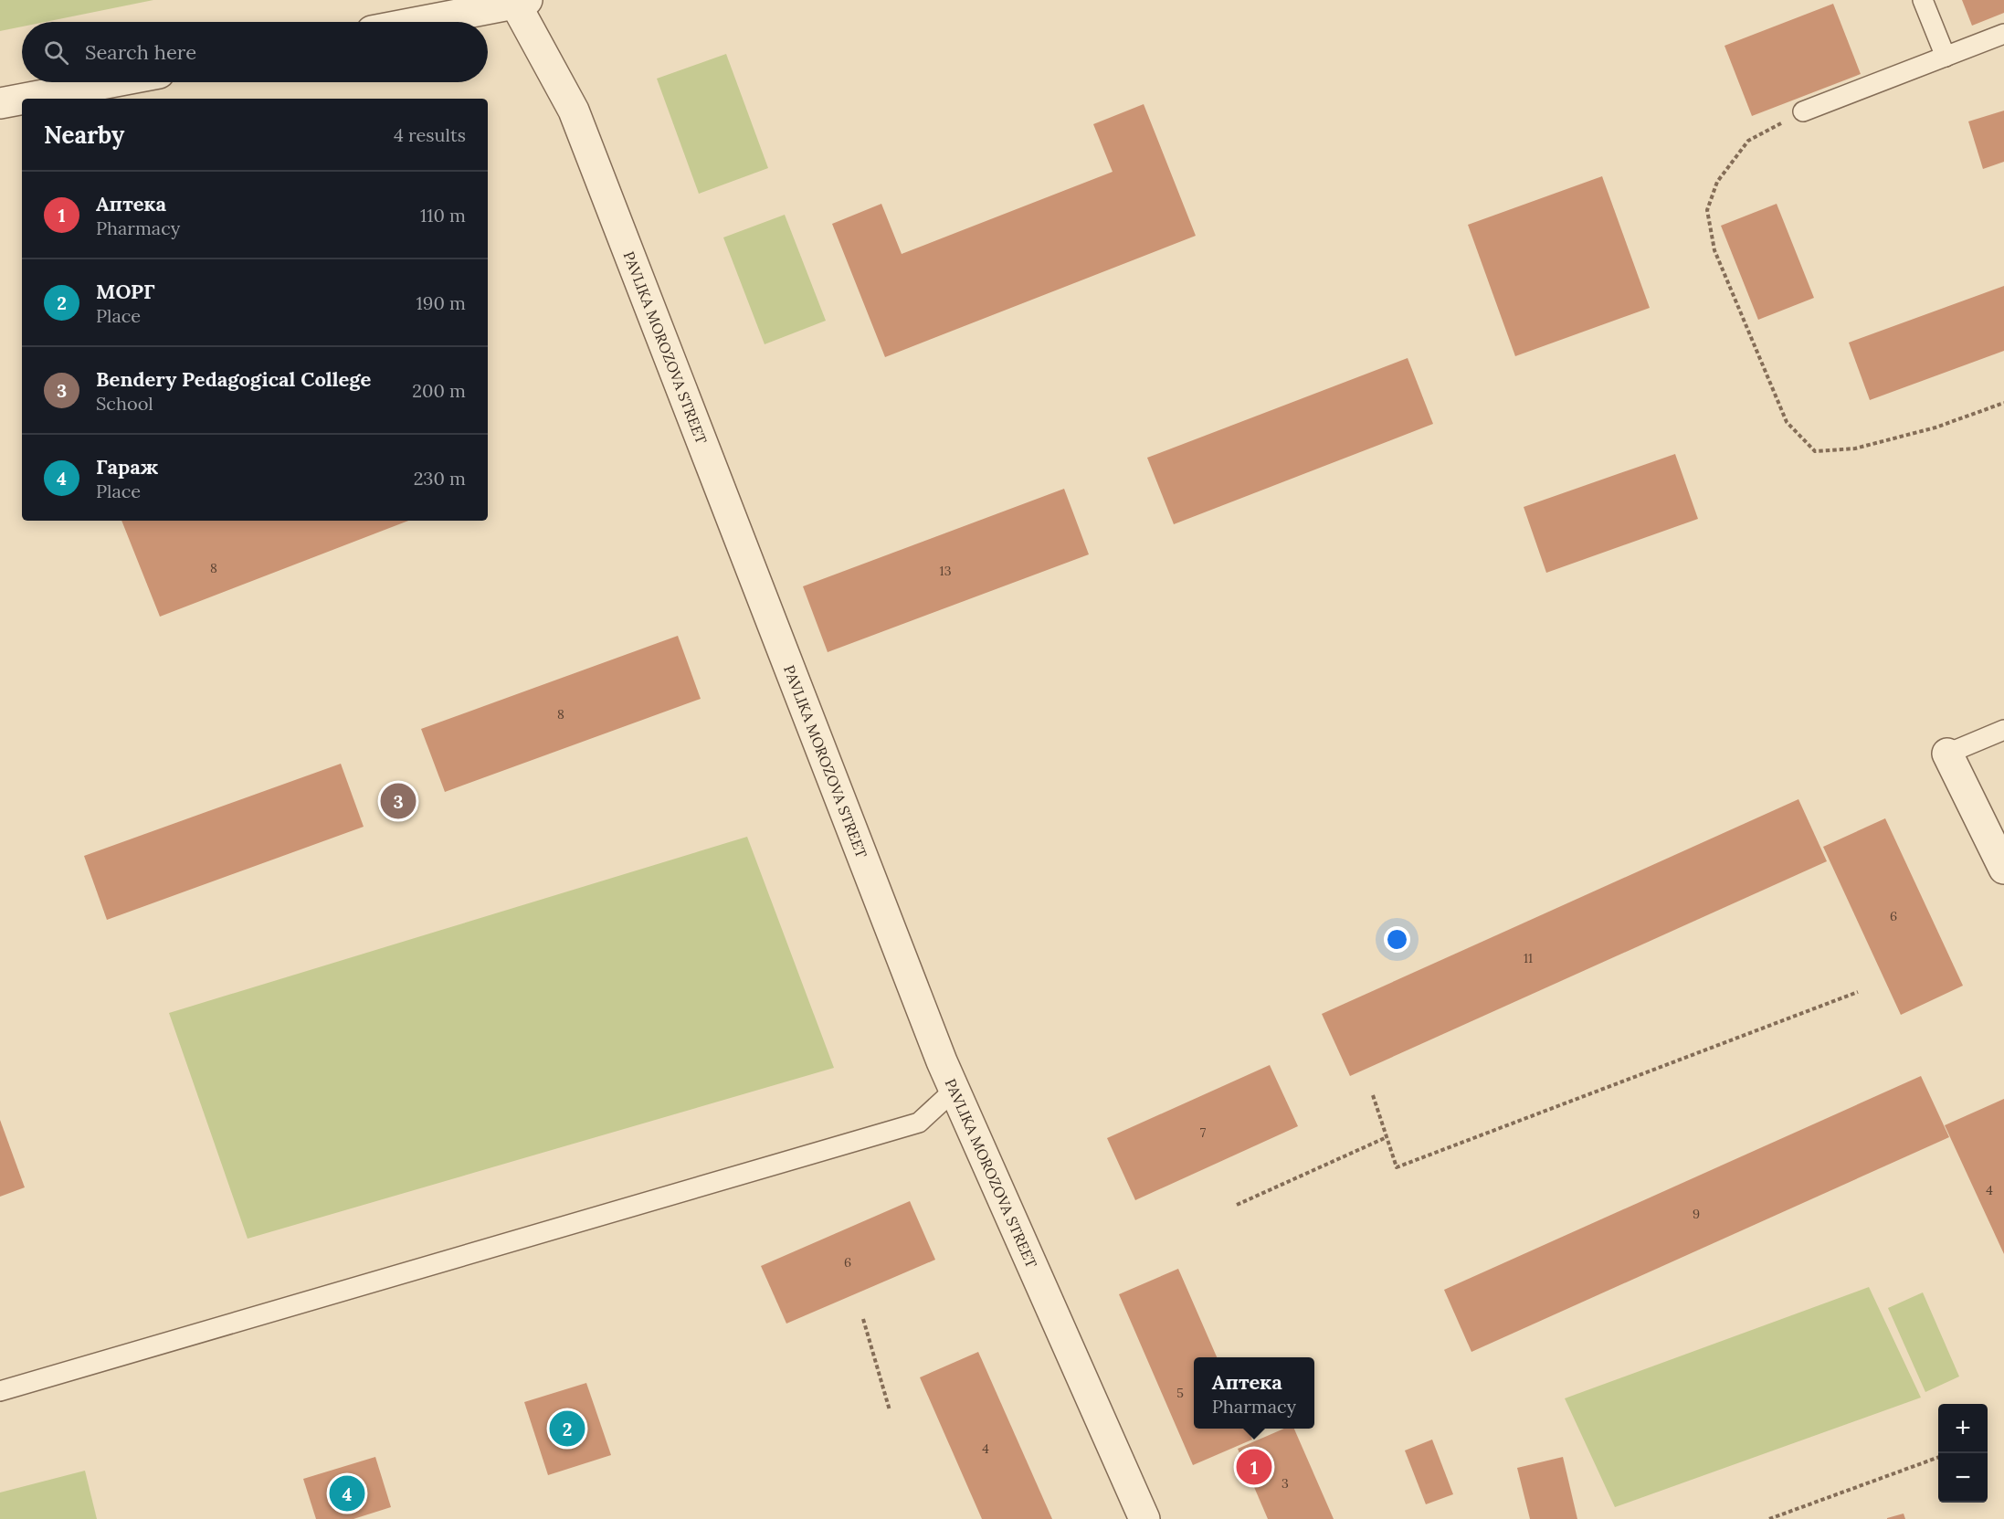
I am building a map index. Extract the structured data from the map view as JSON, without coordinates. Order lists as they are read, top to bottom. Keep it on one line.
{"streets":{"street":["PAVLIKA MOROZOVA STREET"]},"house_numbers":["8","13","8","6","11","7","4","9","6","5","4","3"],"page":{"search":"Search here","heading":["Nearby","4 results"],"list":[{"mark":"1","name":"Аптека","note":"Pharmacy","value":"110 m"},{"mark":"2","name":"МОРГ","note":"Place","value":"190 m"},{"mark":"3","name":"Bendery Pedagogical College","note":"School","value":"200 m"},{"mark":"4","name":"Гараж","note":"Place","value":"230 m"}],"pins":["3","2","1","4"],"popup":["Аптека","Pharmacy"],"map_buttons":["+","−"]}}
